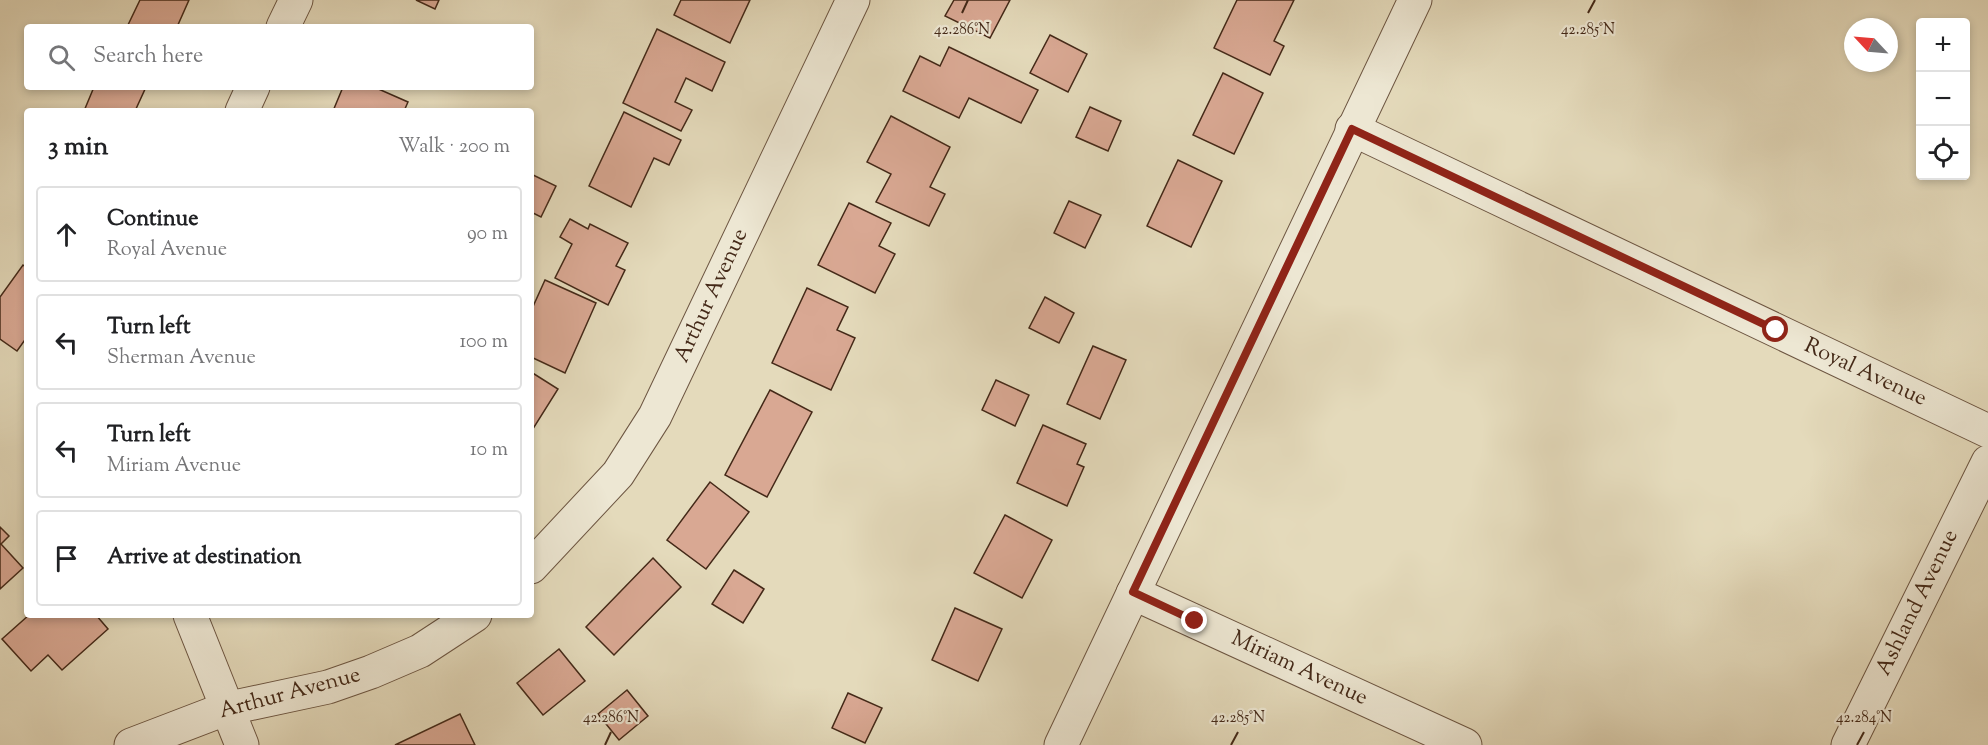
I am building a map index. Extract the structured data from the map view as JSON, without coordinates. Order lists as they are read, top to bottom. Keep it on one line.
{"streets":{"street":["Arthur Avenue","Royal Avenue","Ashland Avenue","Miriam Avenue"]},"north":"top left","page":{"map_buttons":["+","−"],"search":"Search here","heading":["3 min","Walk · 200 m"],"list":[["Continue","Royal Avenue","90 m"],["Turn left","Sherman Avenue","100 m"],["Turn left","Miriam Avenue","10 m"],"Arrive at destination"]},"coordinates":["42.286°N","42.285°N","42.284°N"]}
